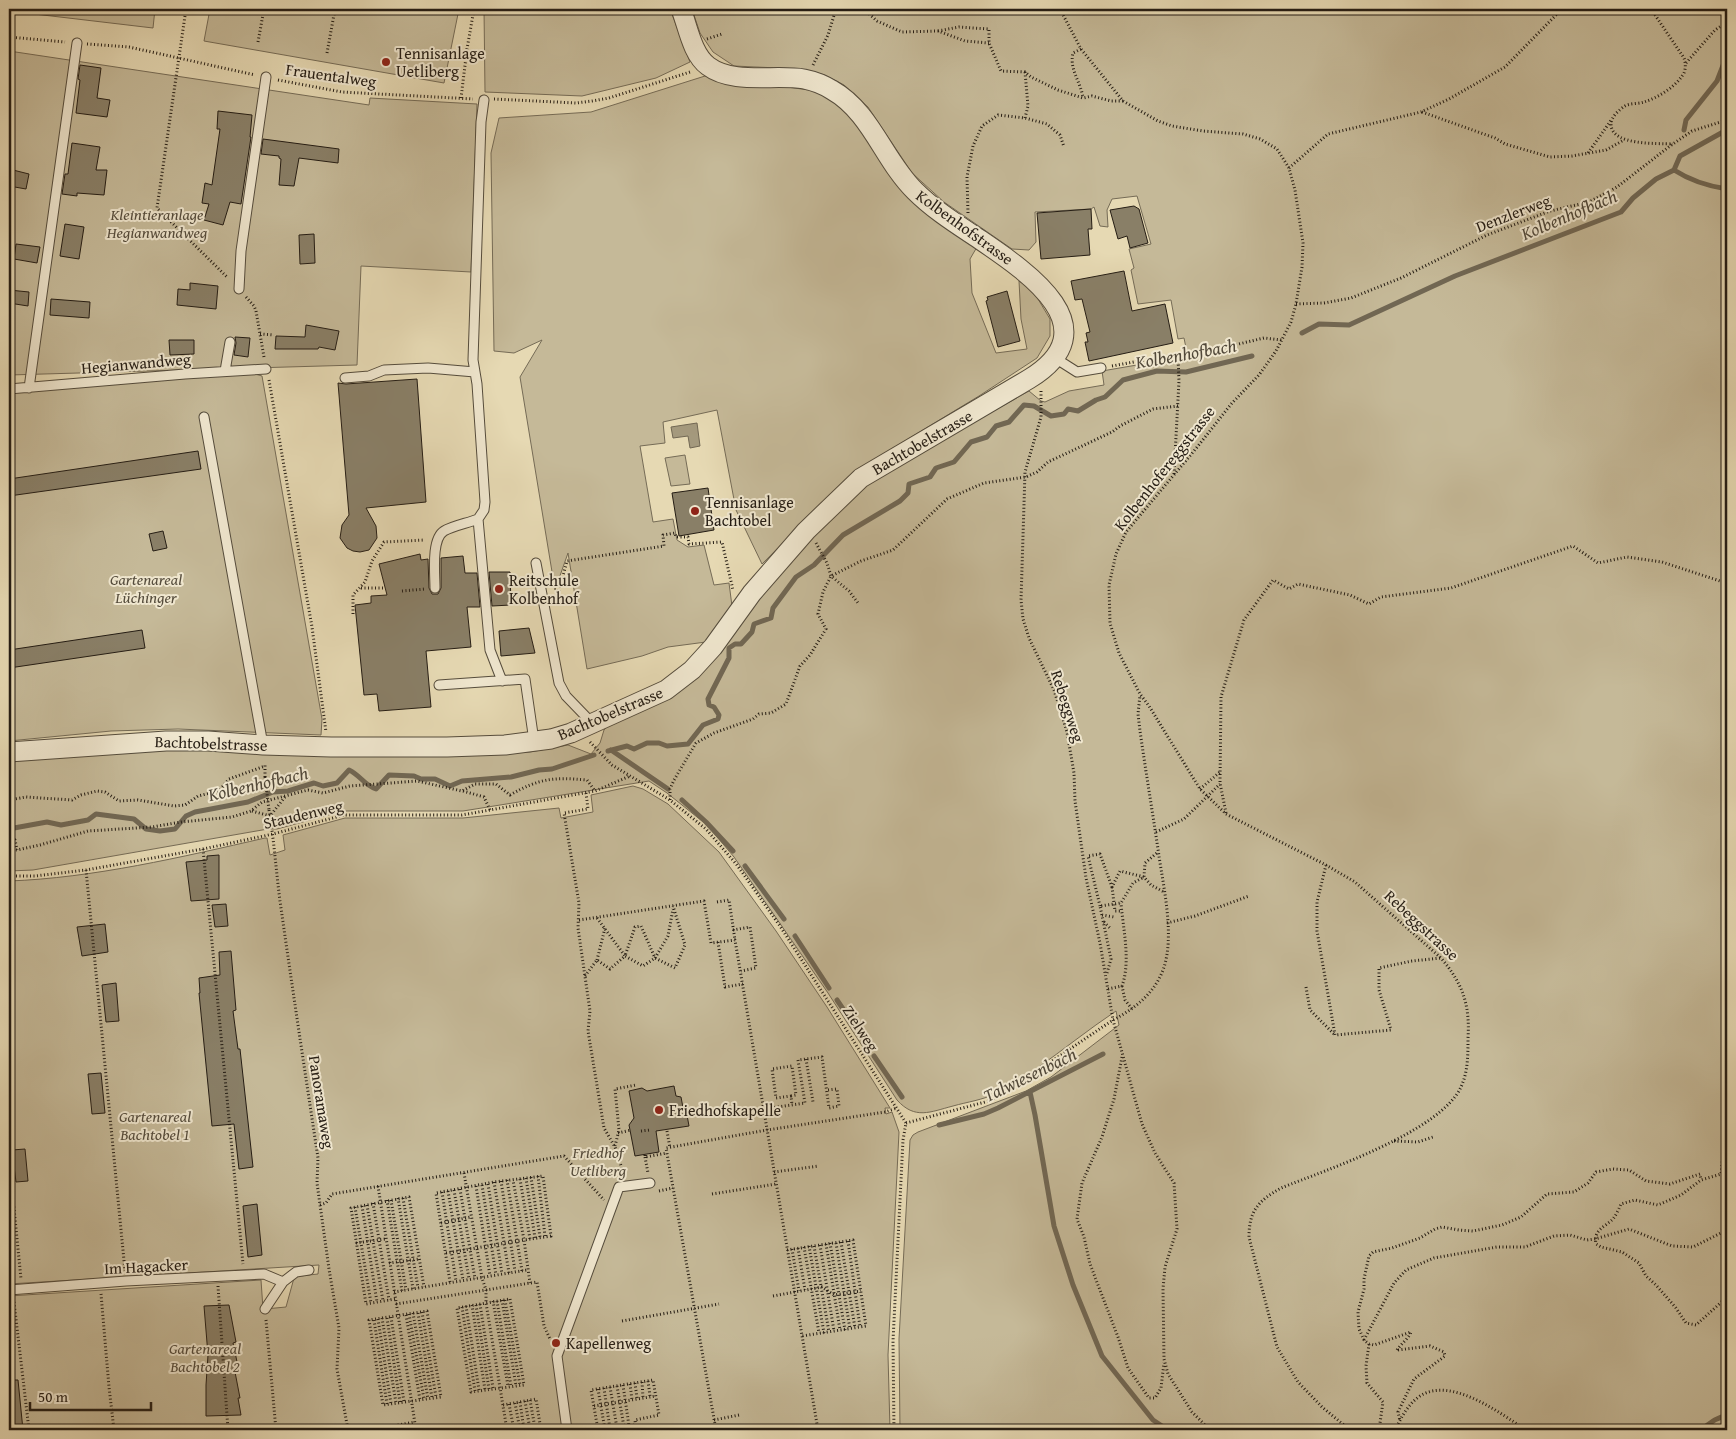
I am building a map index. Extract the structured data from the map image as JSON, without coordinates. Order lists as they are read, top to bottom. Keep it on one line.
{"streets":{"street":["Kolbenhofstrasse","Bachtobelstrasse"],"lane":["Hegianwandweg","Im Hagacker"],"path":["Frauentalweg","Denzlerweg","Kolbenhofereggstrasse","Rebeggweg","Staudenweg","Rebeggstrasse","Zielweg","Panoramaweg"]},"crossings":[["Frauentalweg","Kolbenhofstrasse"],["Denzlerweg","Kolbenhofereggstrasse"],["Kolbenhofstrasse","Bachtobelstrasse"],["Bachtobelstrasse","Zielweg"],["Kolbenhofereggstrasse","Rebeggstrasse"],["Staudenweg","Zielweg"],["Staudenweg","Panoramaweg"]],"water":["Kolbenhofbach","Talwiesenbach"],"parks":["Kleintieranlage Hegianwandweg","Gartenareal Lüchinger","Gartenareal Bachtobel 1","Friedhof Uetliberg","Gartenareal Bachtobel 2"],"places":["Tennisanlage Uetliberg","Tennisanlage Bachtobel","Reitschule Kolbenhof","Friedhofskapelle","Kapellenweg"],"scale_bar":"50 m"}
